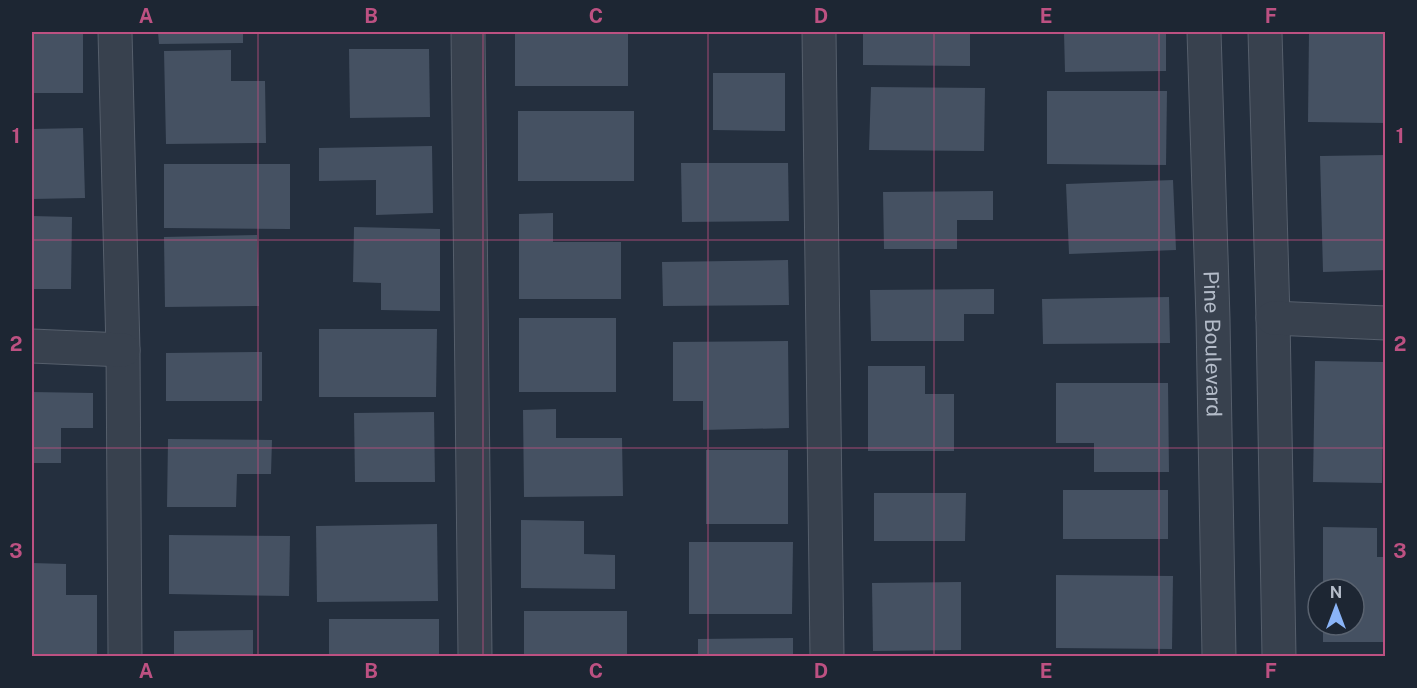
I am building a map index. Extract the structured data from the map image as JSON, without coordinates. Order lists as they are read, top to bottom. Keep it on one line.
{"streets":{"street":["Pine Boulevard"]},"north":"top","grid":{"columns":["A","B","C","D","E","F"],"rows":["1","2","3"]}}
